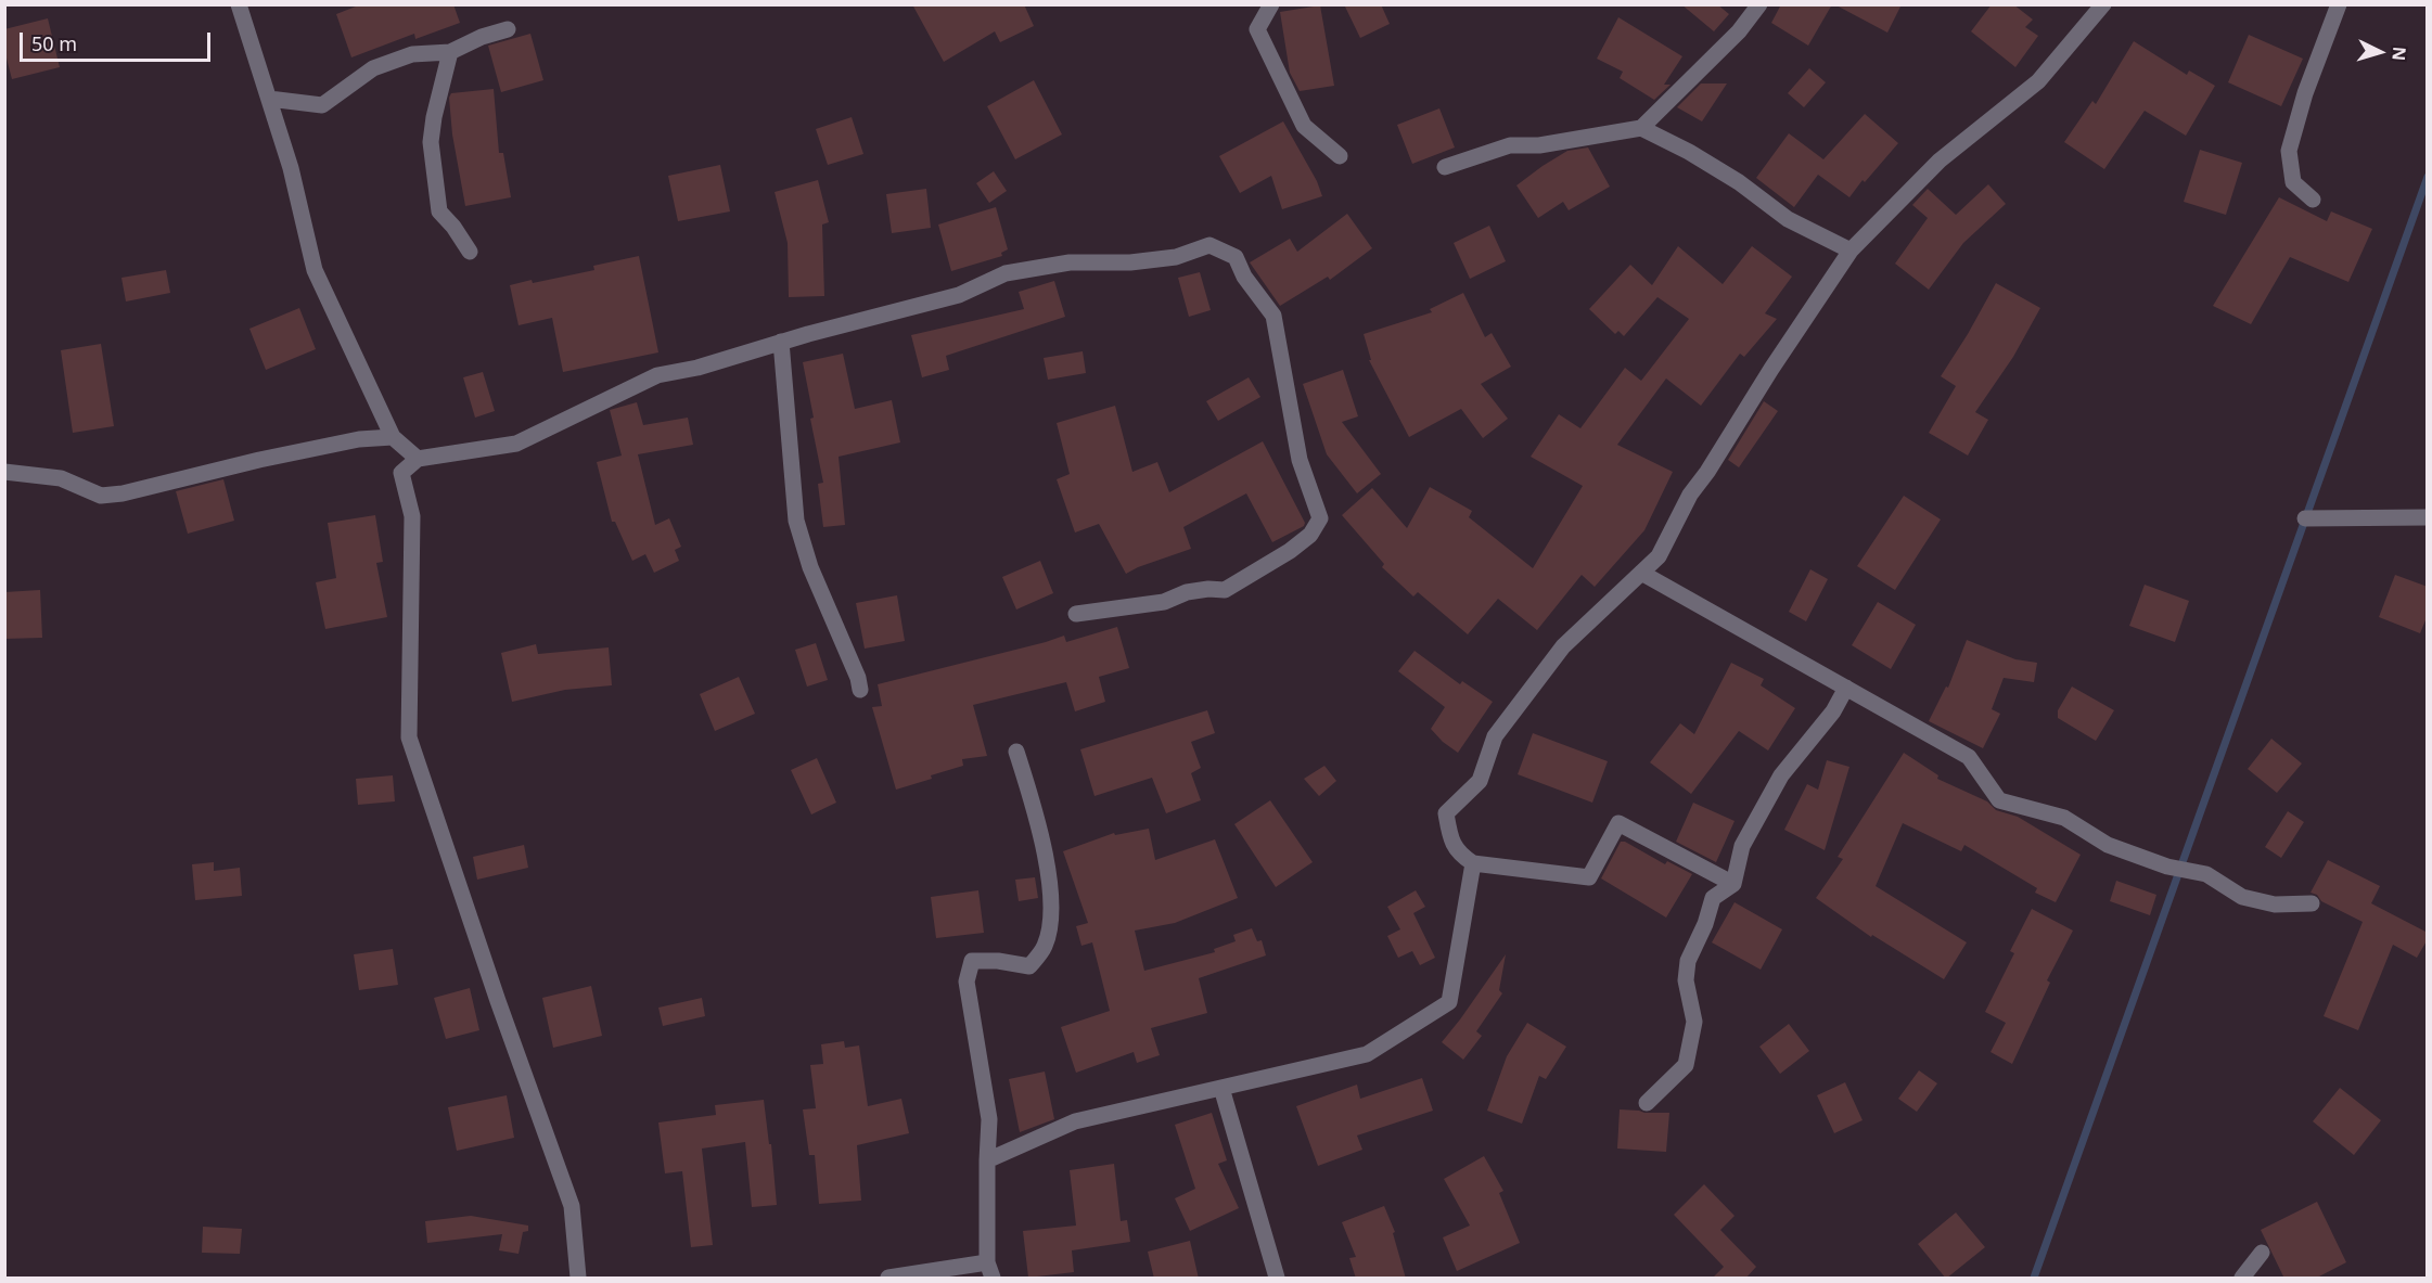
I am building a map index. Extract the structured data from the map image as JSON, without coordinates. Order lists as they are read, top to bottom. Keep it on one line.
{"scale_bar":"50 m","north":"right"}
